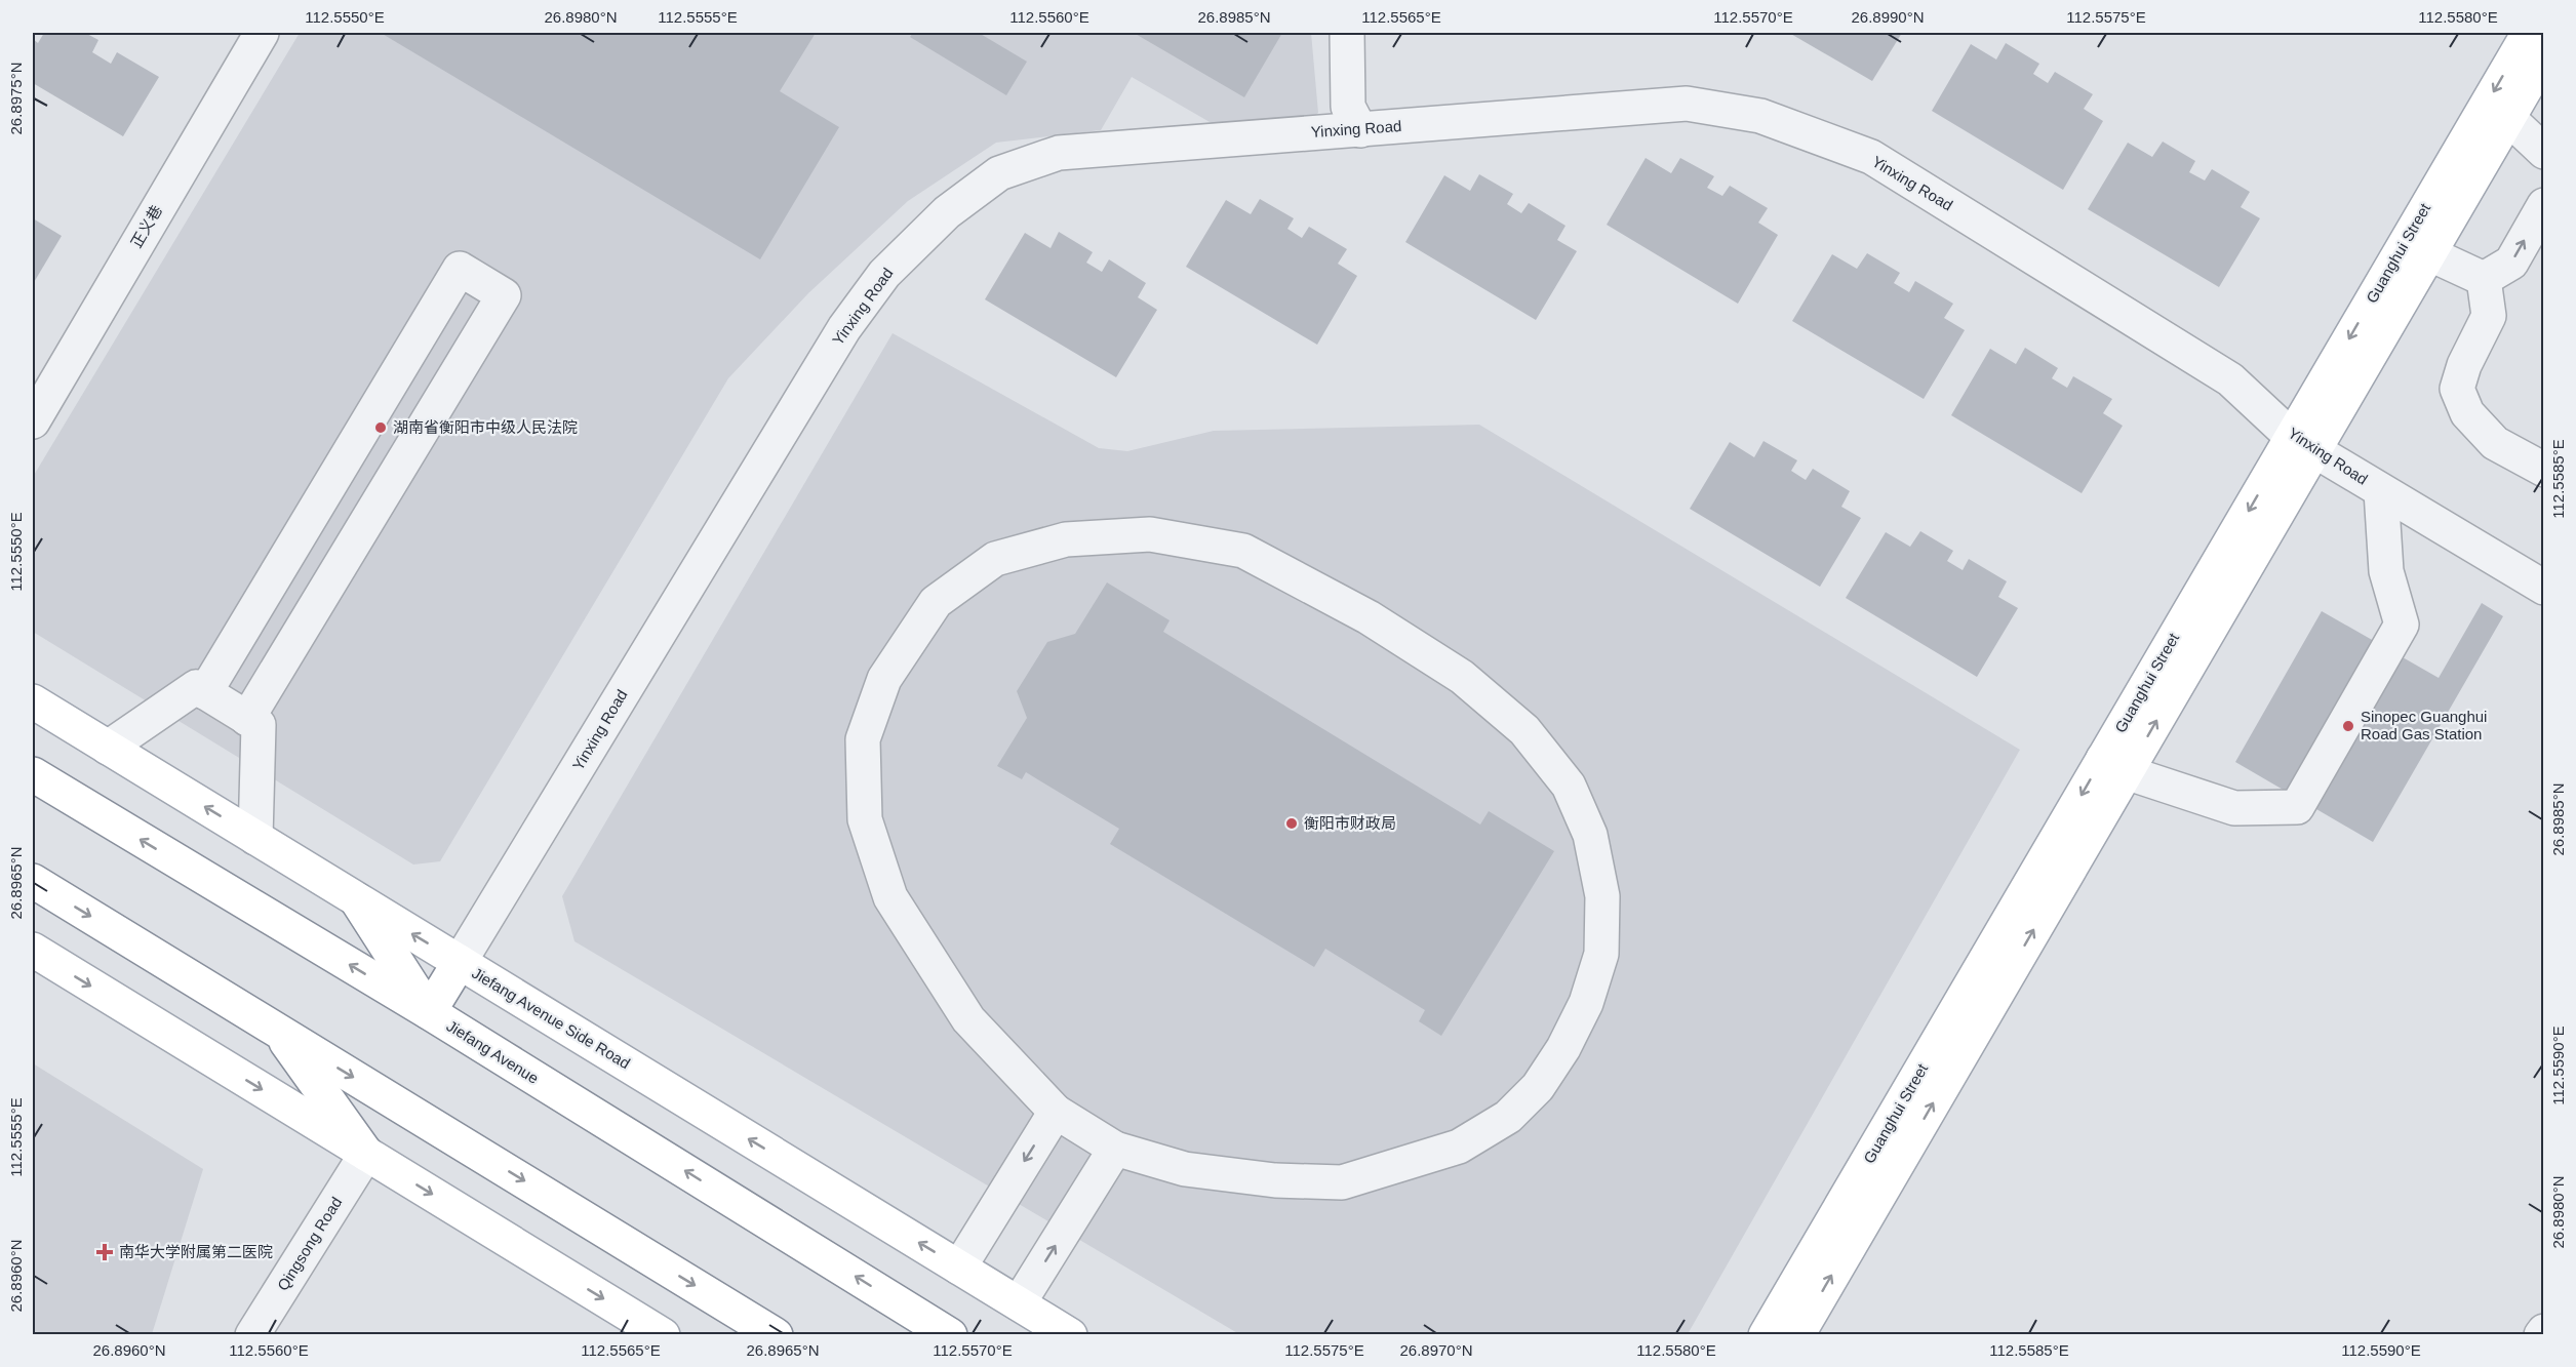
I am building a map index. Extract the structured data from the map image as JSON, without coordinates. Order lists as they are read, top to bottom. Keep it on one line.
{"streets":{"main road":["Guanghui Street","Jiefang Avenue Side Road","Jiefang Avenue"],"street":["Yinxing Road","正义巷","Qingsong Road"]},"crossings":[["Yinxing Road","Guanghui Street"],["Yinxing Road","Jiefang Avenue Side Road"]],"places":{"other":["湖南省衡阳市中级人民法院","Sinopec Guanghui Road Gas Station","衡阳市财政局"],"health":["南华大学附属第二医院"]},"coordinates":["112.5550°E","26.8980°N","112.5555°E","112.5560°E","26.8985°N","112.5565°E","112.5570°E","26.8990°N","112.5575°E","112.5580°E","26.8975°N","112.5585°E","26.8965°N","112.5590°E","26.8960°N","26.8970°N"]}
